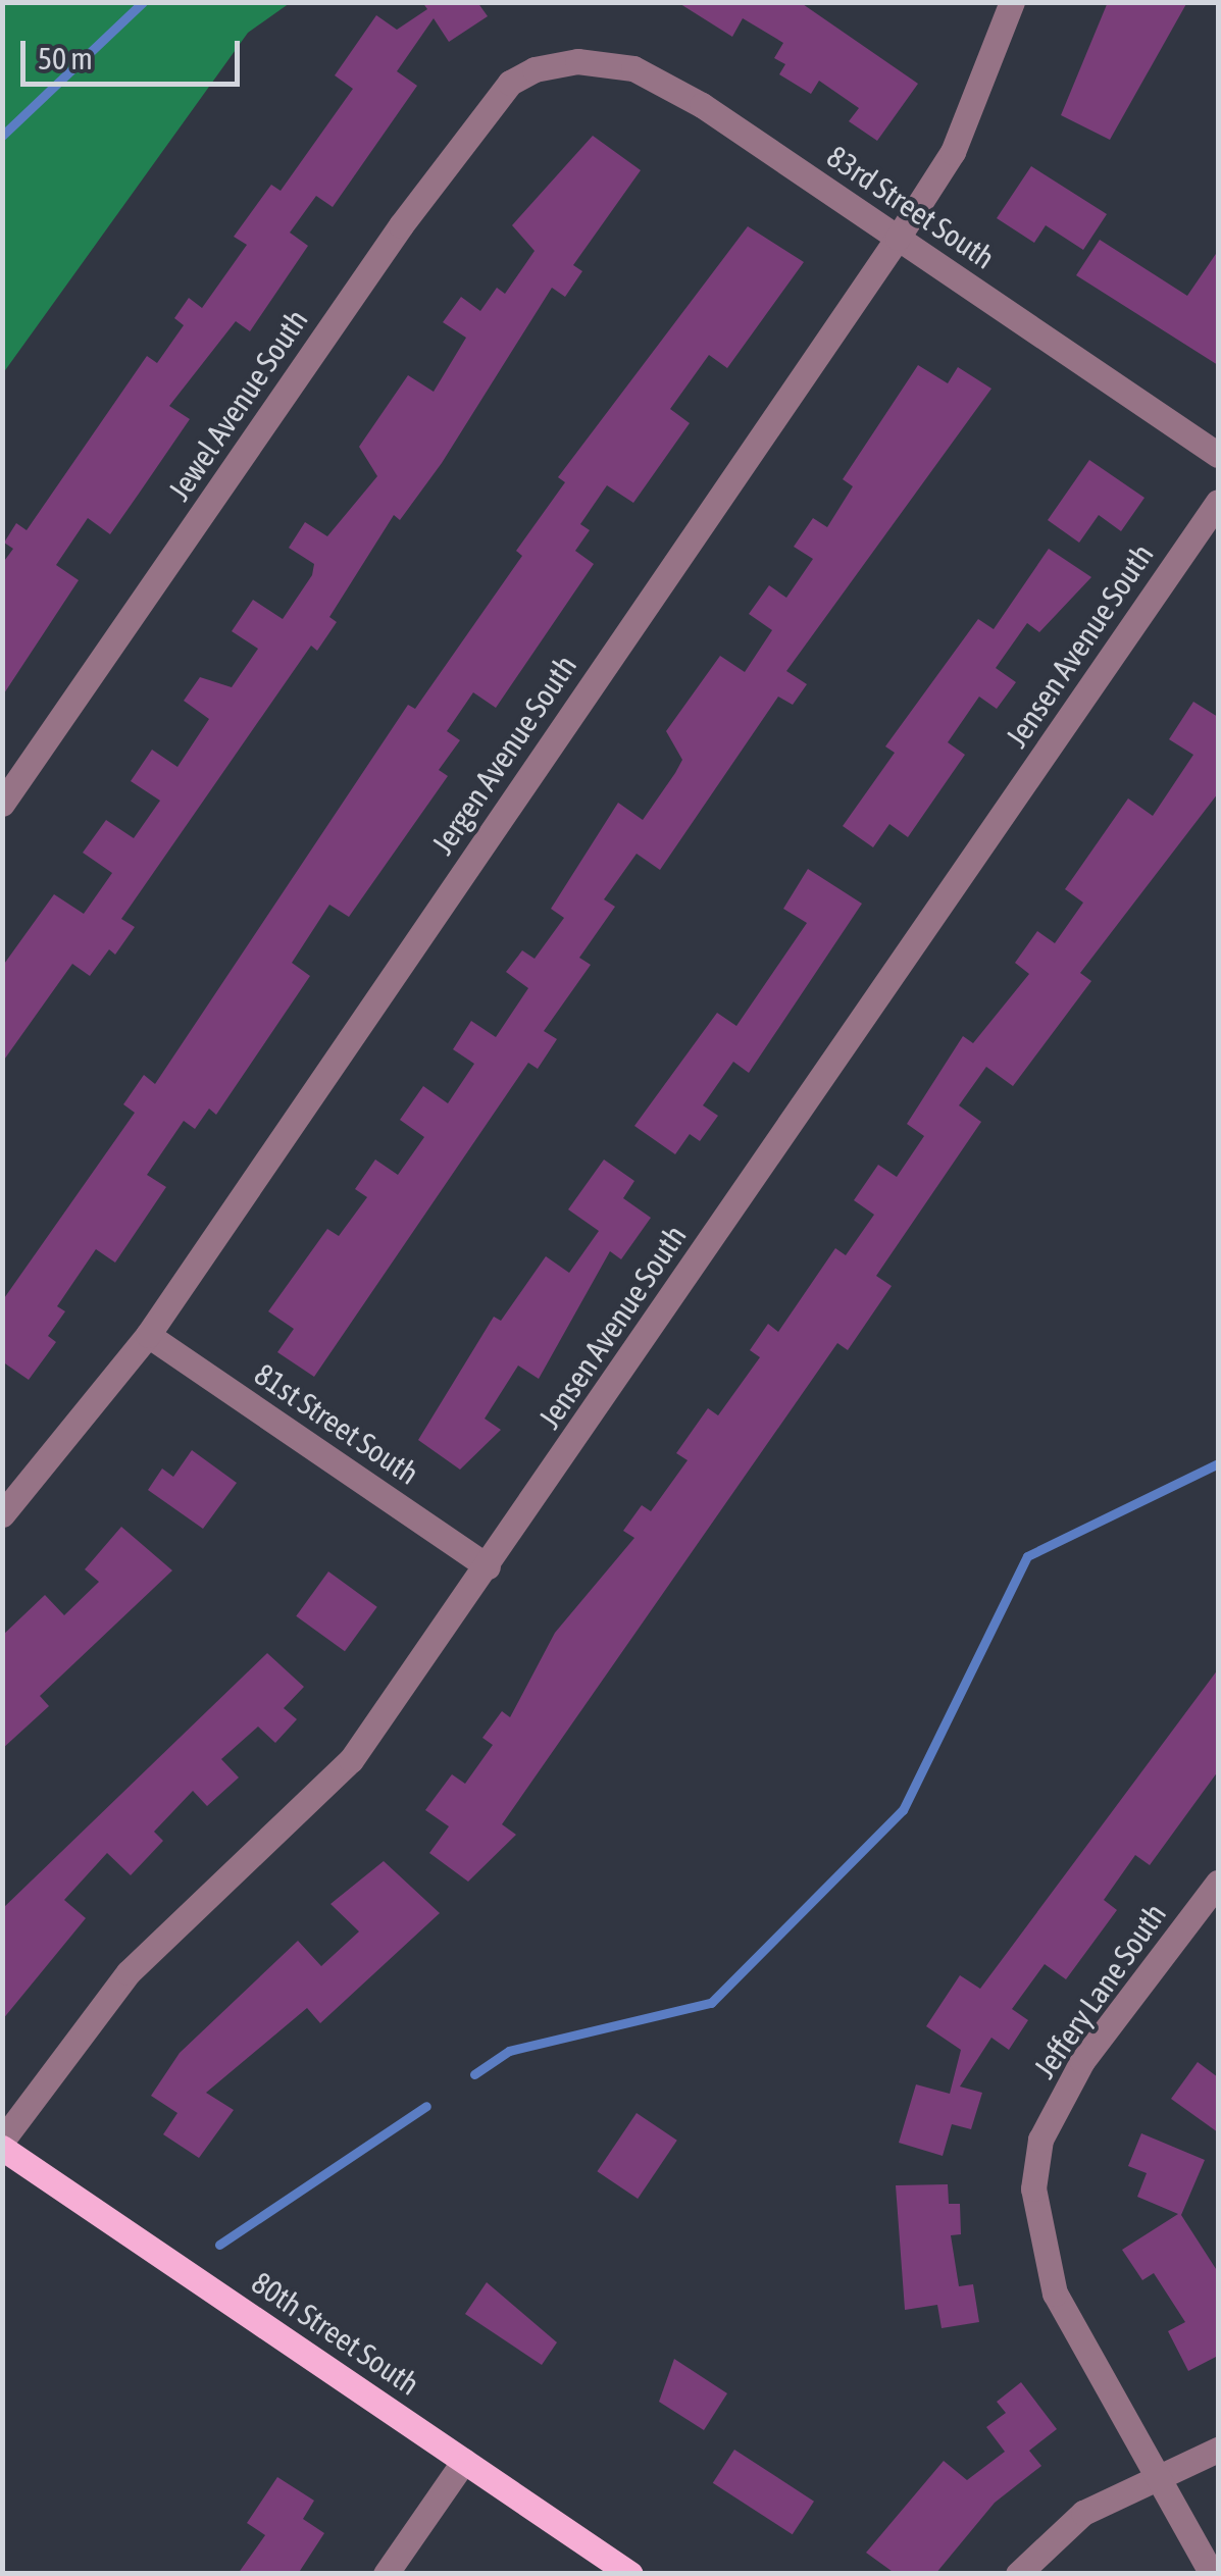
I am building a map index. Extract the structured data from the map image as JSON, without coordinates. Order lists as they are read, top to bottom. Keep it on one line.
{"streets":{"main road":["80th Street South"],"street":["83rd Street South","Jewel Avenue South","Jensen Avenue South","Jergen Avenue South","81st Street South","Jeffery Lane South"]},"crossings":[["83rd Street South","Jewel Avenue South"],["83rd Street South","Jergen Avenue South"],["Jensen Avenue South","81st Street South"],["Jensen Avenue South","80th Street South"],["Jergen Avenue South","81st Street South"]],"scale_bar":"50 m"}
